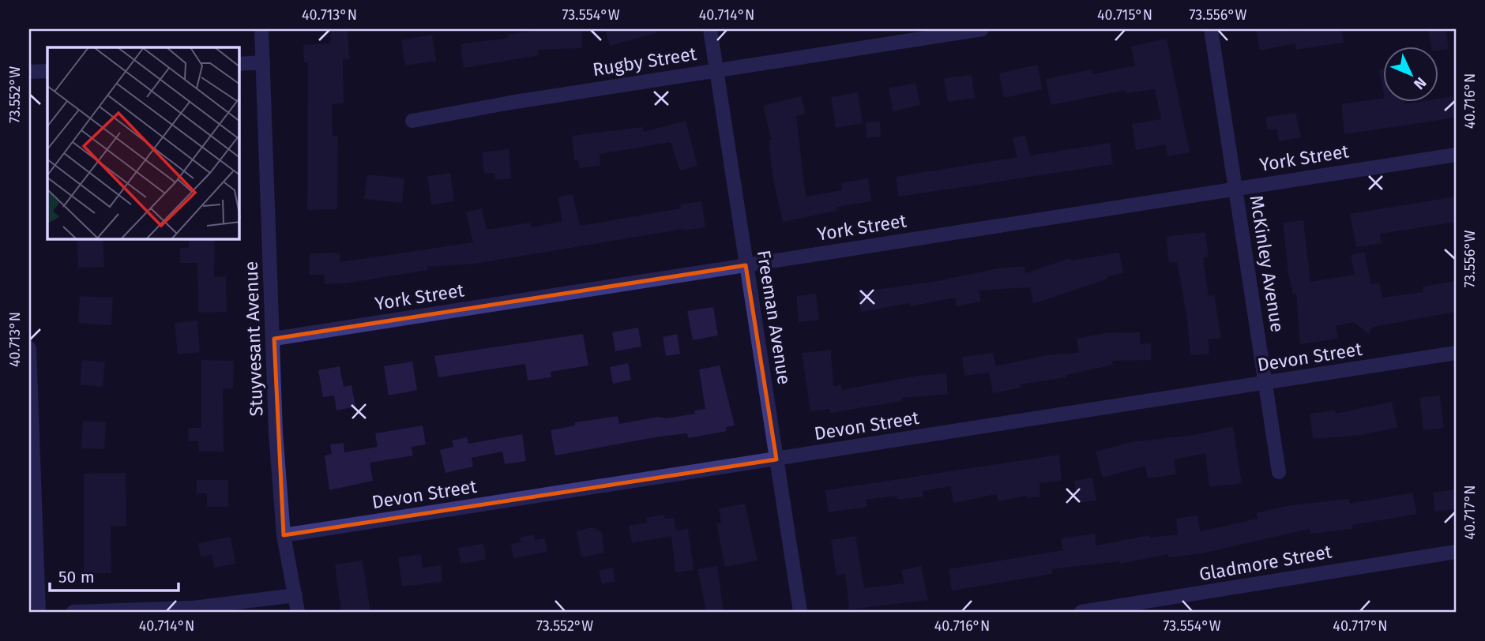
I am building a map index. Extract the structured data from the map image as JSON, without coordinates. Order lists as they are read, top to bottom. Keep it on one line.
{"streets":{"street":["Rugby Street","York Street","McKinley Avenue","Freeman Avenue","Stuyvesant Avenue","Devon Street","Gladmore Street"]},"crossings":[["Rugby Street","Freeman Avenue"],["York Street","McKinley Avenue"],["York Street","Freeman Avenue"],["York Street","Stuyvesant Avenue"],["McKinley Avenue","Devon Street"],["Freeman Avenue","Devon Street"],["Stuyvesant Avenue","Devon Street"]],"scale_bar":"50 m","north":"bottom right","coordinates":["40.713°N","73.554°W","40.714°N","40.715°N","73.556°W","73.552°W","40.716°N","40.717°N"]}
